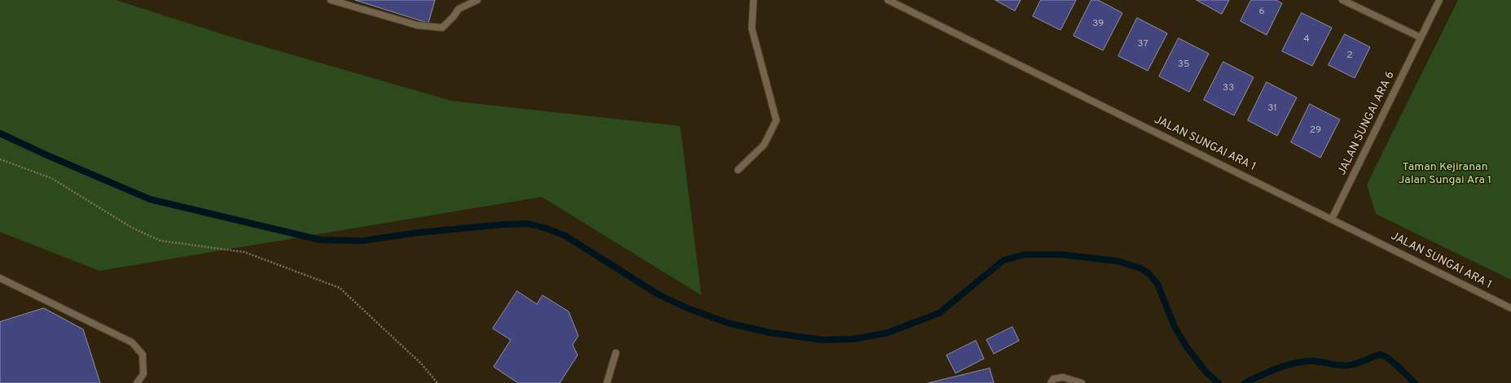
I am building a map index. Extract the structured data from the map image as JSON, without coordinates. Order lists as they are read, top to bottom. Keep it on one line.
{"streets":{"street":["JALAN SUNGAI ARA 6","JALAN SUNGAI ARA 1"]},"crossings":[["JALAN SUNGAI ARA 6","JALAN SUNGAI ARA 1"]],"parks":["Taman Kejiranan Jalan Sungai Ara 1"],"house_numbers":["6","39","4","37","2","35","33","31","29"]}
